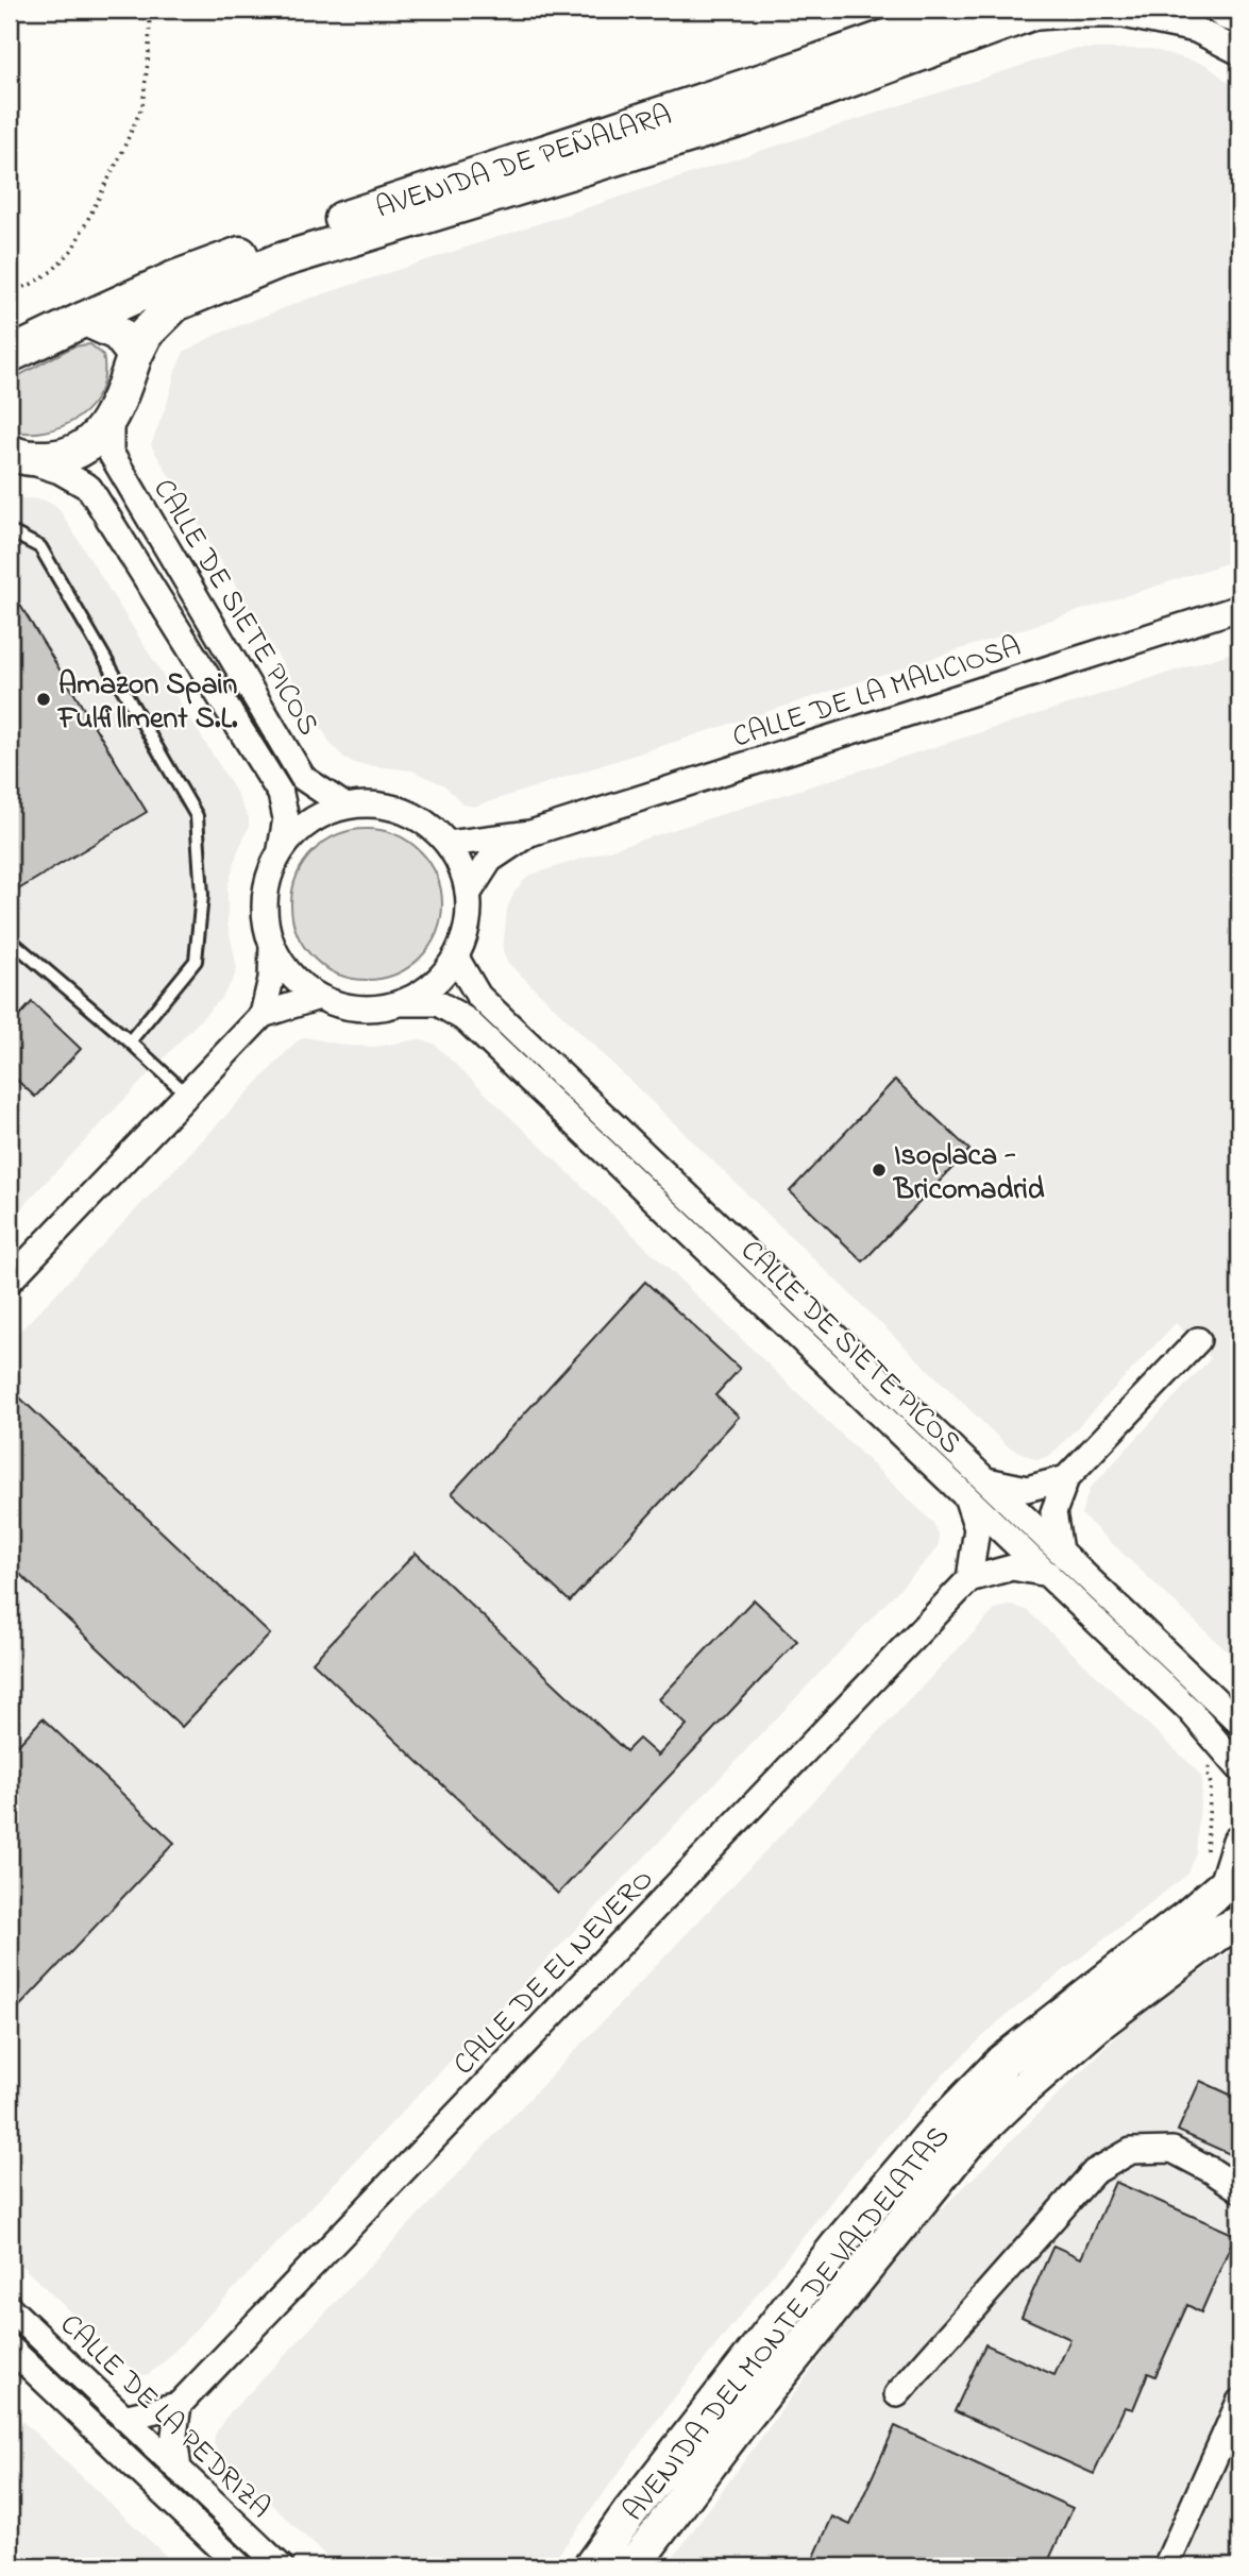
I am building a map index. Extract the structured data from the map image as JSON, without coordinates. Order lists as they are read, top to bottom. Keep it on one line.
{"streets":{"street":["AVENIDA DE PEÑALARA","CALLE DE SIETE PICOS","CALLE DE LA MALICIOSA","CALLE DE EL NEVERO","AVENIDA DEL MONTE DE VALDELATAS","CALLE DE LA PEDRIZA"]},"crossings":[["AVENIDA DE PEÑALARA","CALLE DE SIETE PICOS"],["CALLE DE SIETE PICOS","CALLE DE LA MALICIOSA"]],"places":["Amazon Spain Fulfillment S.L.","Isoplaca - Bricomadrid"]}
